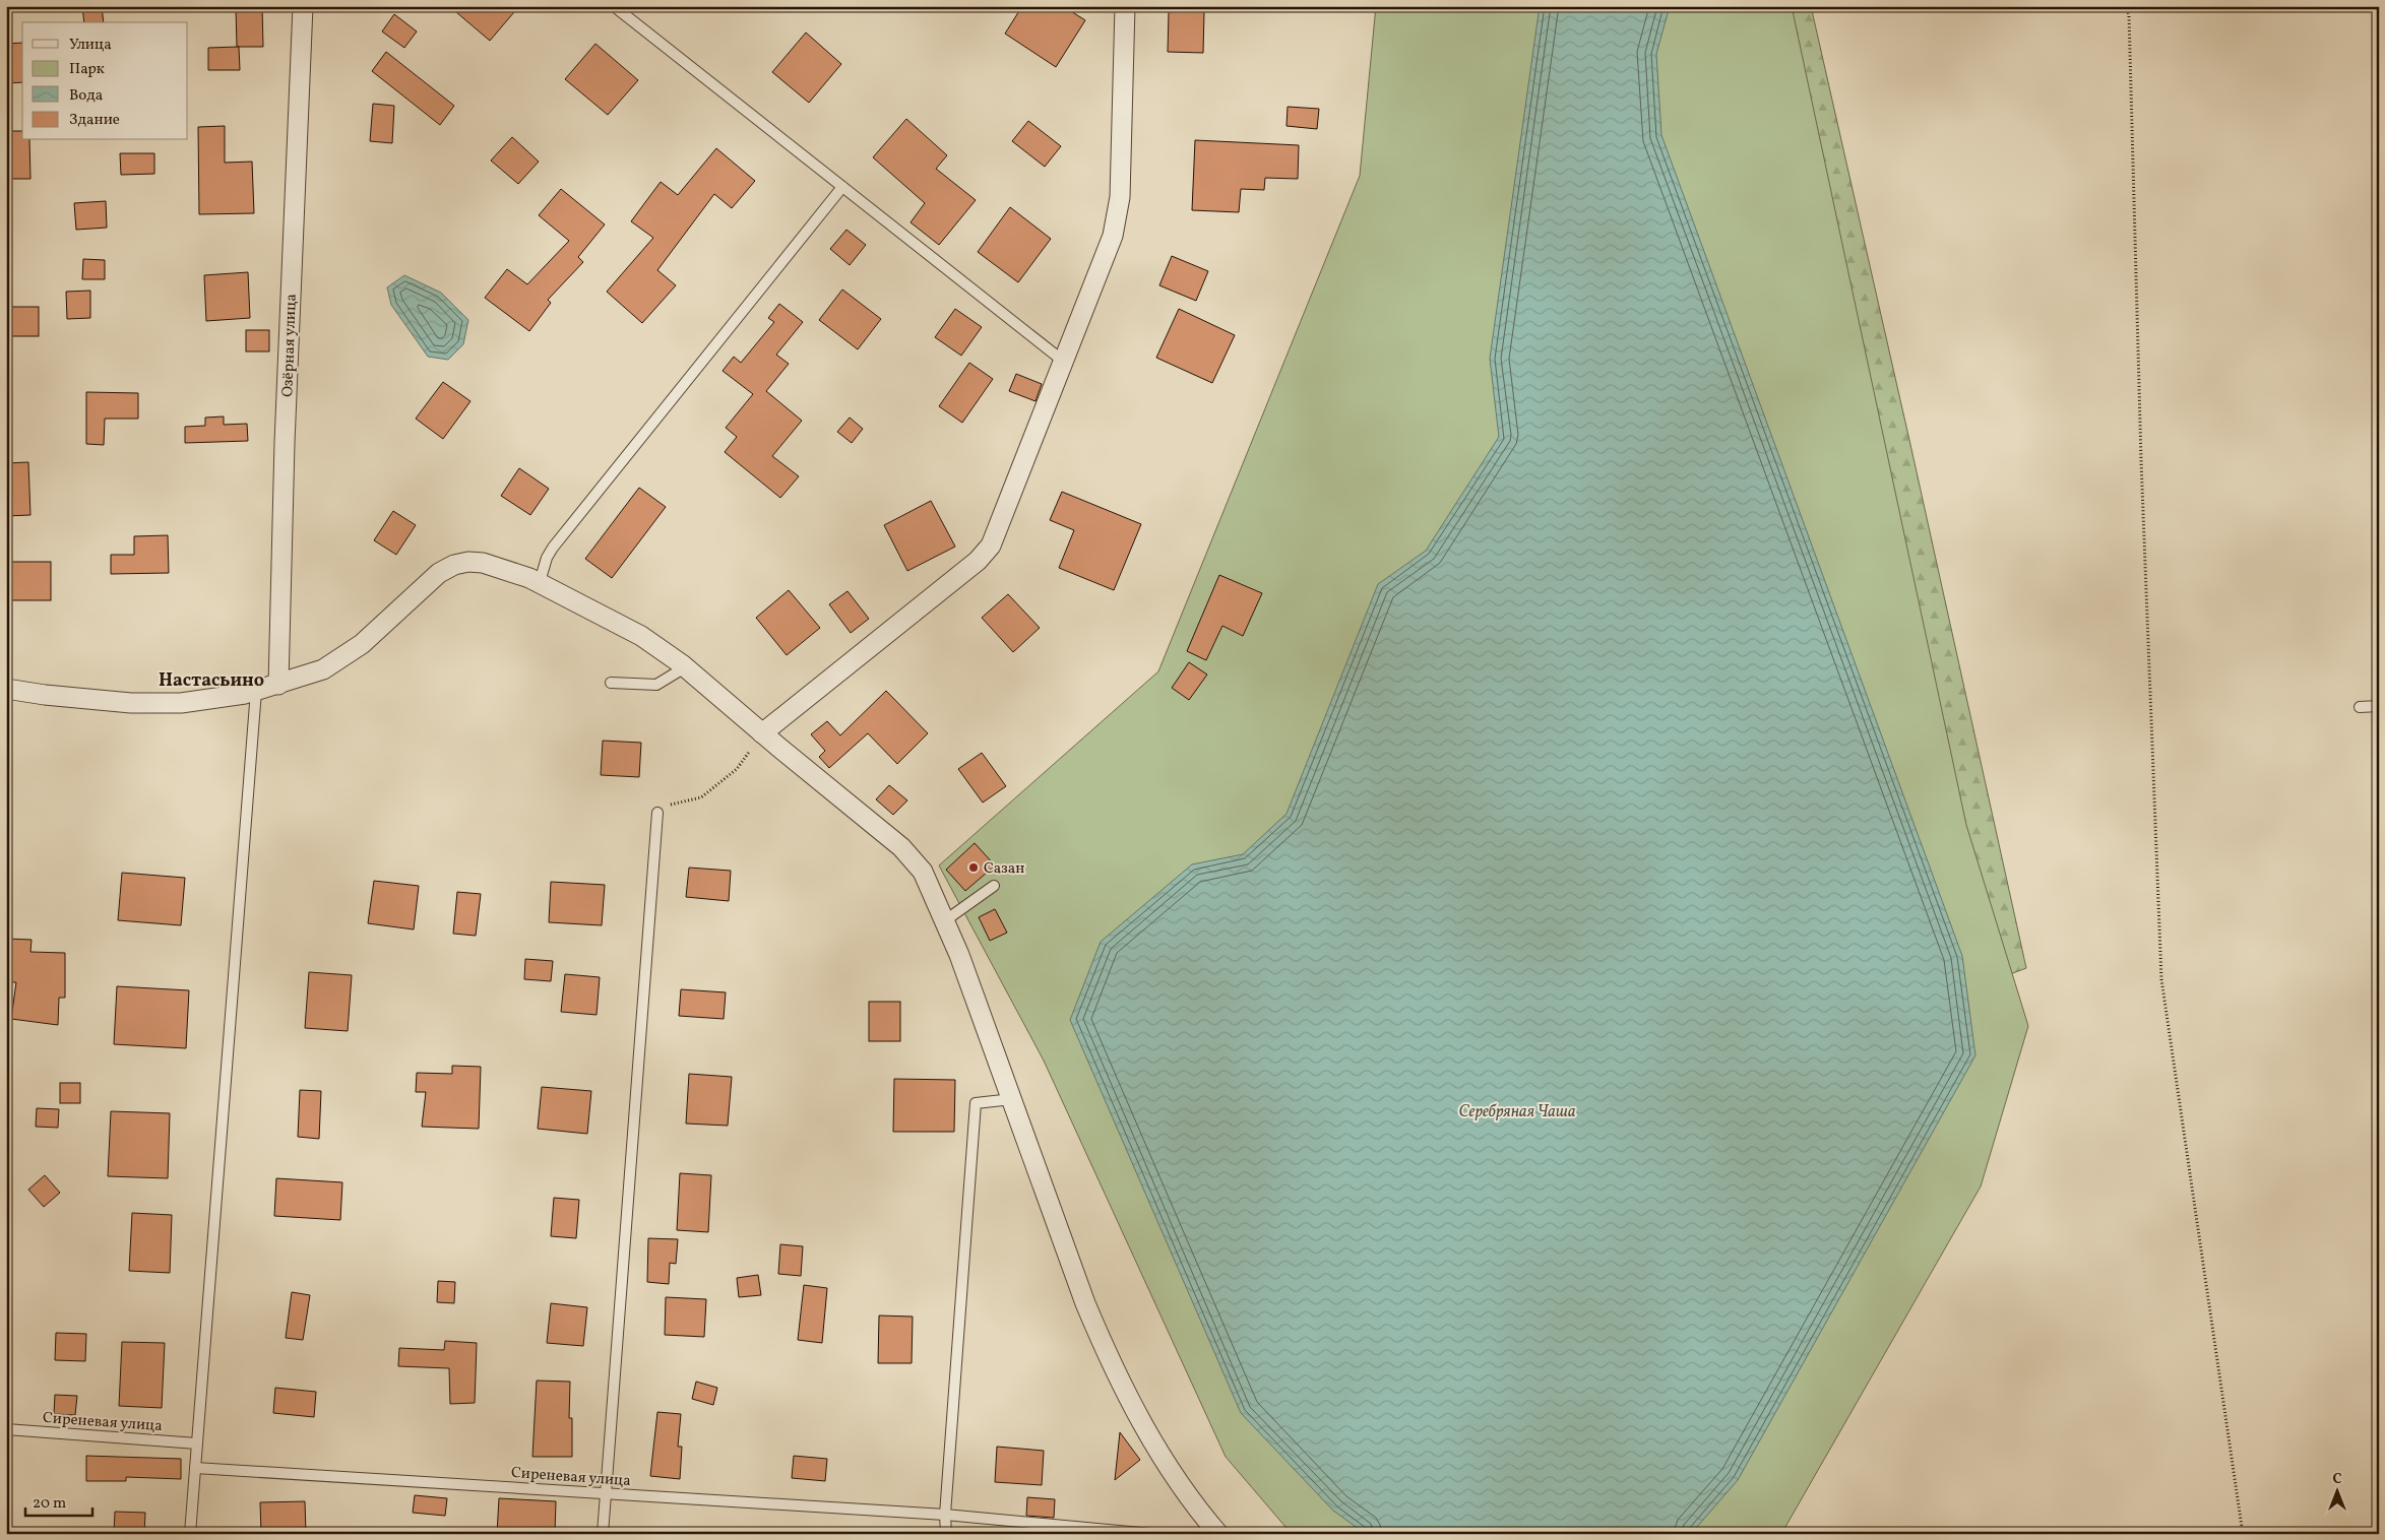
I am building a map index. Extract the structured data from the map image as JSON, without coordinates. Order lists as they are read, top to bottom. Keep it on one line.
{"streets":{"street":["Озёрная улица"],"lane":["Сиреневая улица"]},"districts":["Настасьино"],"water":["Серебряная Чаша"],"places":["Сазан"],"legend":["Улица","Парк","Вода","Здание"],"scale_bar":"20 m","north":"top"}
